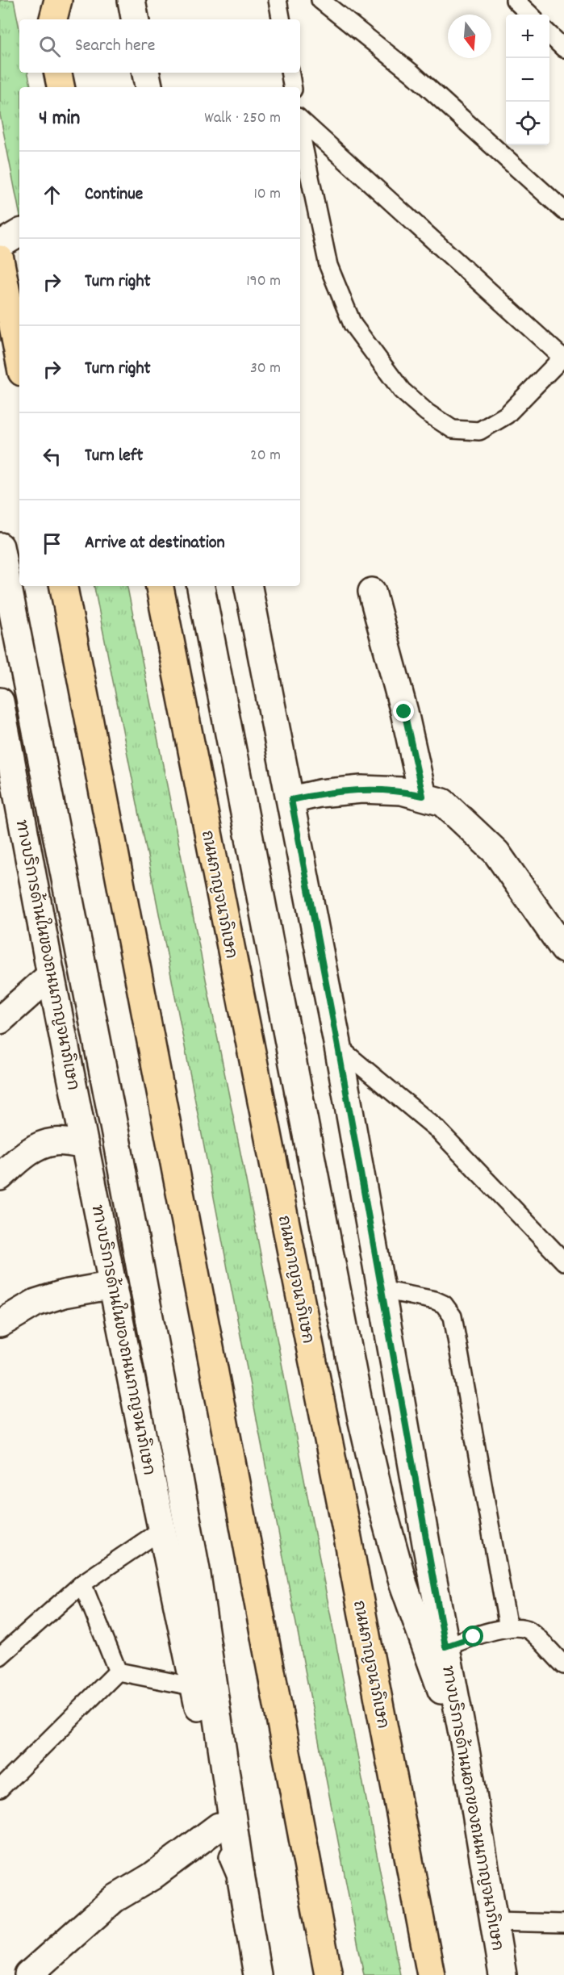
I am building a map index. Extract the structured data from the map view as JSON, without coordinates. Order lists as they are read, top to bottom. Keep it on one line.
{"streets":{"highway":["ถนนกาญจนาภิเษก"],"main road":["ทางบริการด้านในของถนนกาญจนาภิเษก","ทางบริการด้านนอกของถนนกาญจนาภิเษก"]},"north":"bottom","page":{"map_buttons":["+","−"],"search":"Search here","heading":["4 min","Walk · 250 m"],"list":[["Continue","10 m"],["Turn right","190 m"],["Turn right","30 m"],["Turn left","20 m"],"Arrive at destination"]}}
